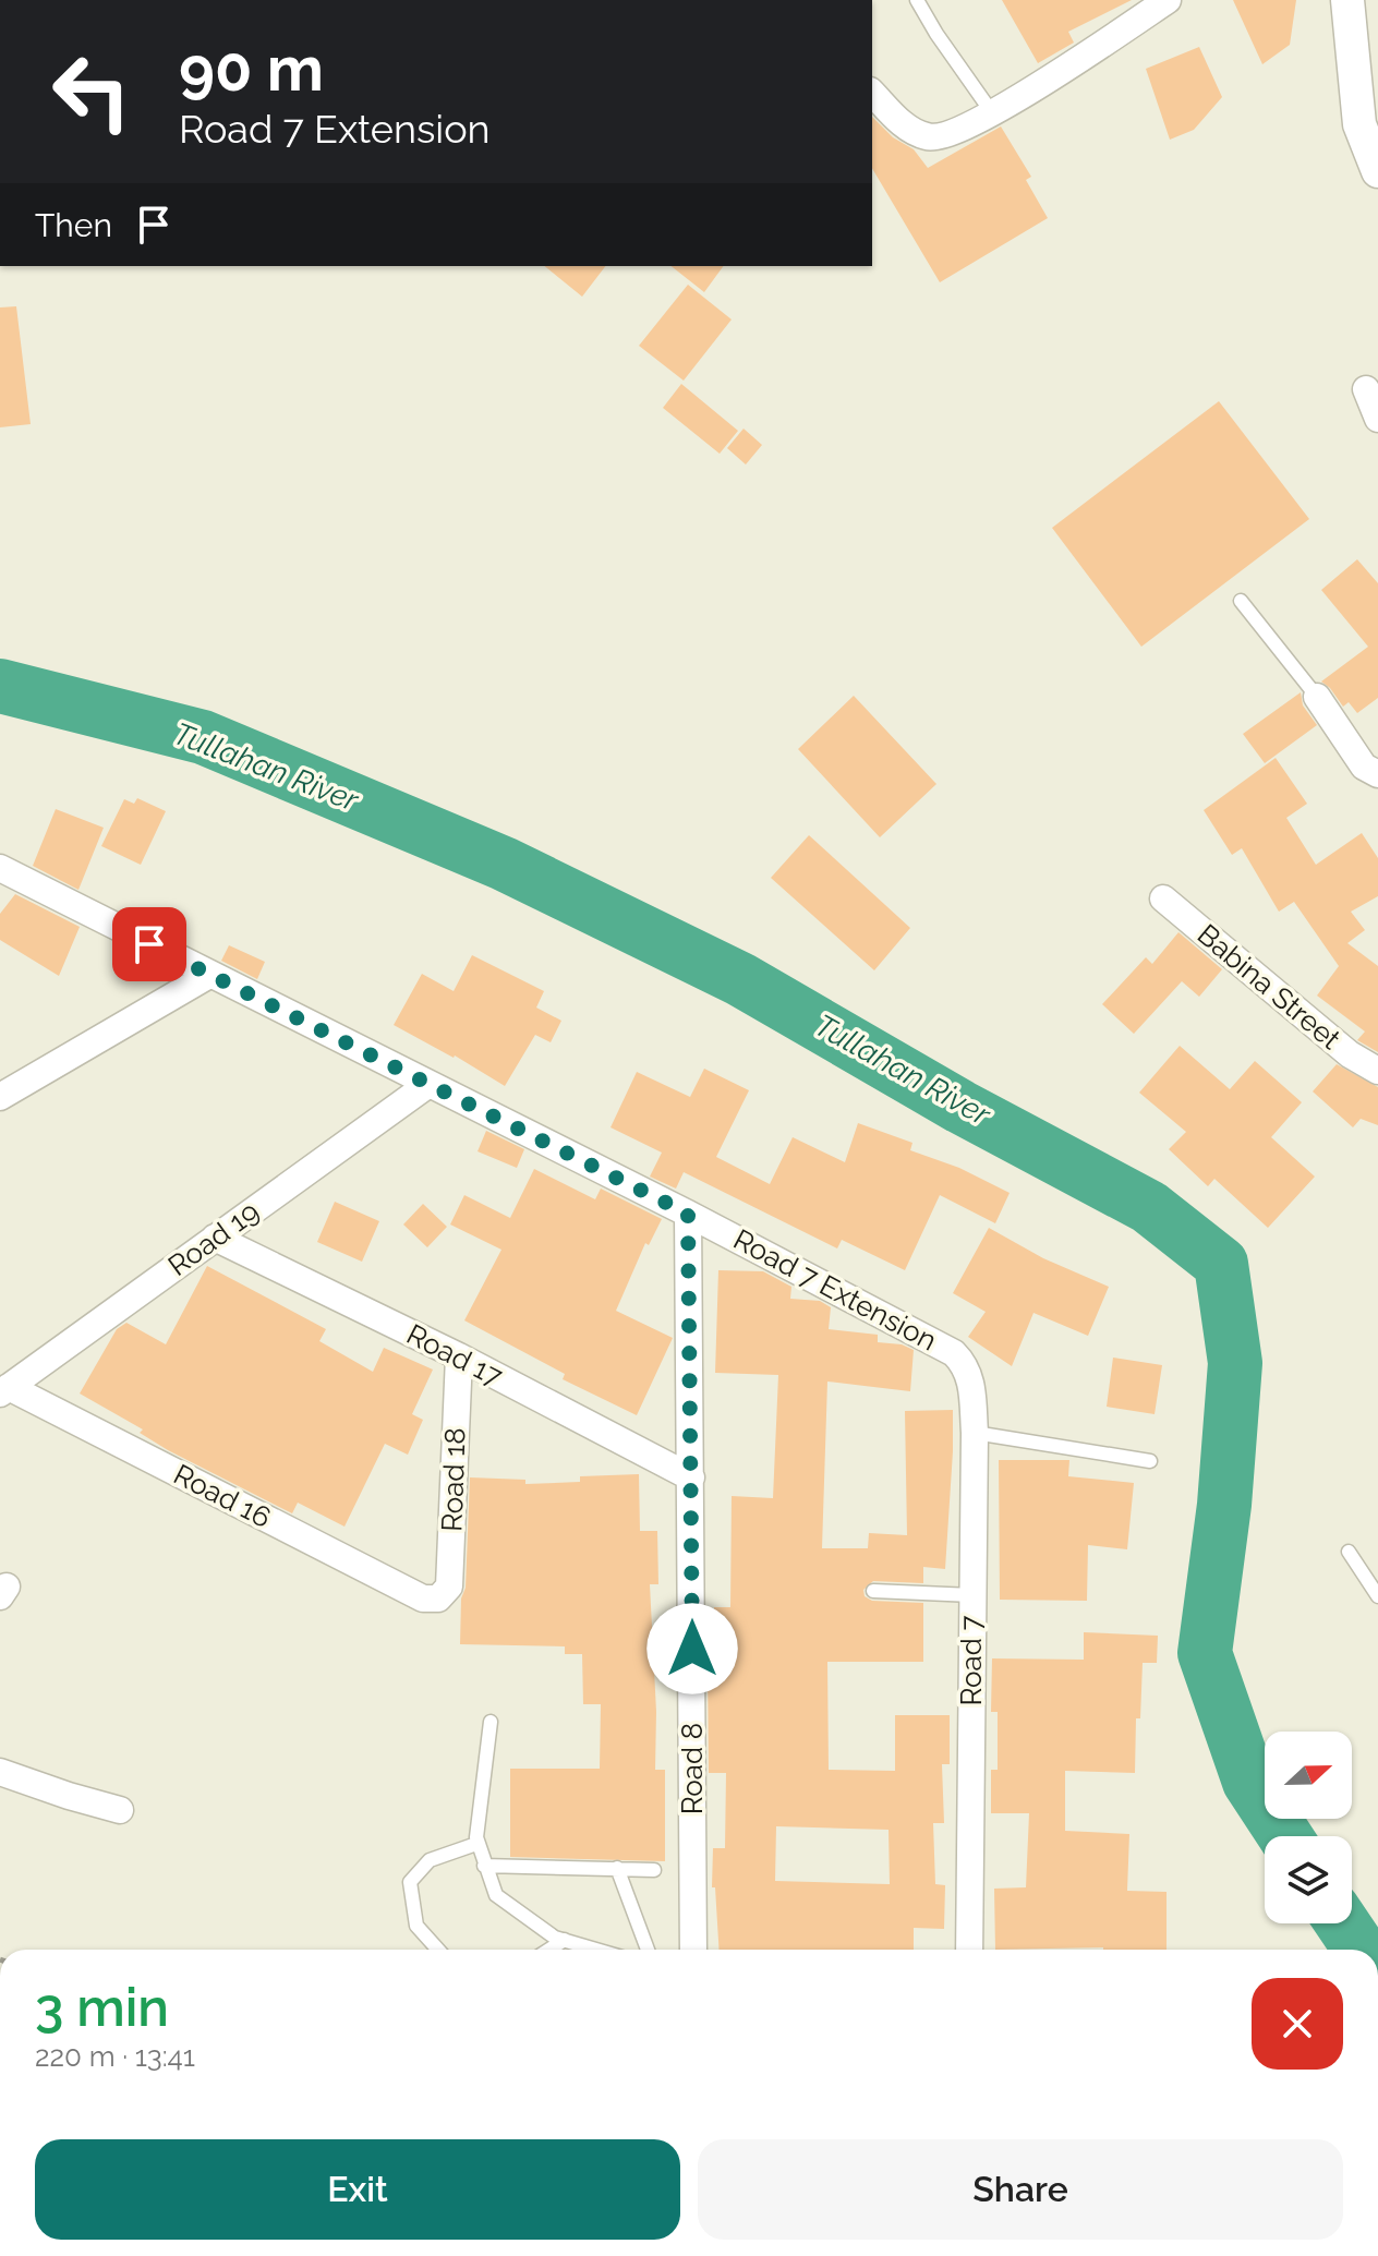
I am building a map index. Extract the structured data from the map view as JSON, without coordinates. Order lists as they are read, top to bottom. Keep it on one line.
{"streets":{"street":["Babina Street","Road 19","Road 7 Extension","Road 17","Road 18","Road 16","Road 7","Road 8"]},"crossings":[["Road 19","Road 7 Extension"],["Road 19","Road 17"],["Road 19","Road 16"],["Road 7 Extension","Road 7"],["Road 7 Extension","Road 8"],["Road 17","Road 18"],["Road 17","Road 8"],["Road 18","Road 16"]],"water":["Tullahan River"],"north":"right","page":{"turn":["90 m","Road 7 Extension"],"then":"Then","heading":["3 min","220 m · 13:41"],"buttons":["Exit","Share"]}}
